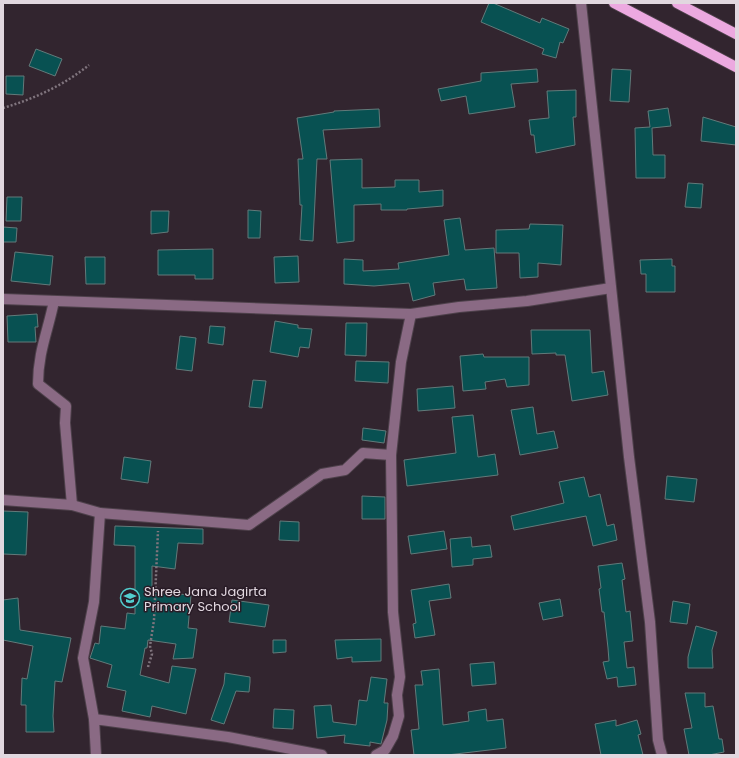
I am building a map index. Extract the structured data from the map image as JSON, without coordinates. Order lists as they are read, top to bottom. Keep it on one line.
{"places":{"school or university":["Shree Jana Jagirta Primary School"]}}
